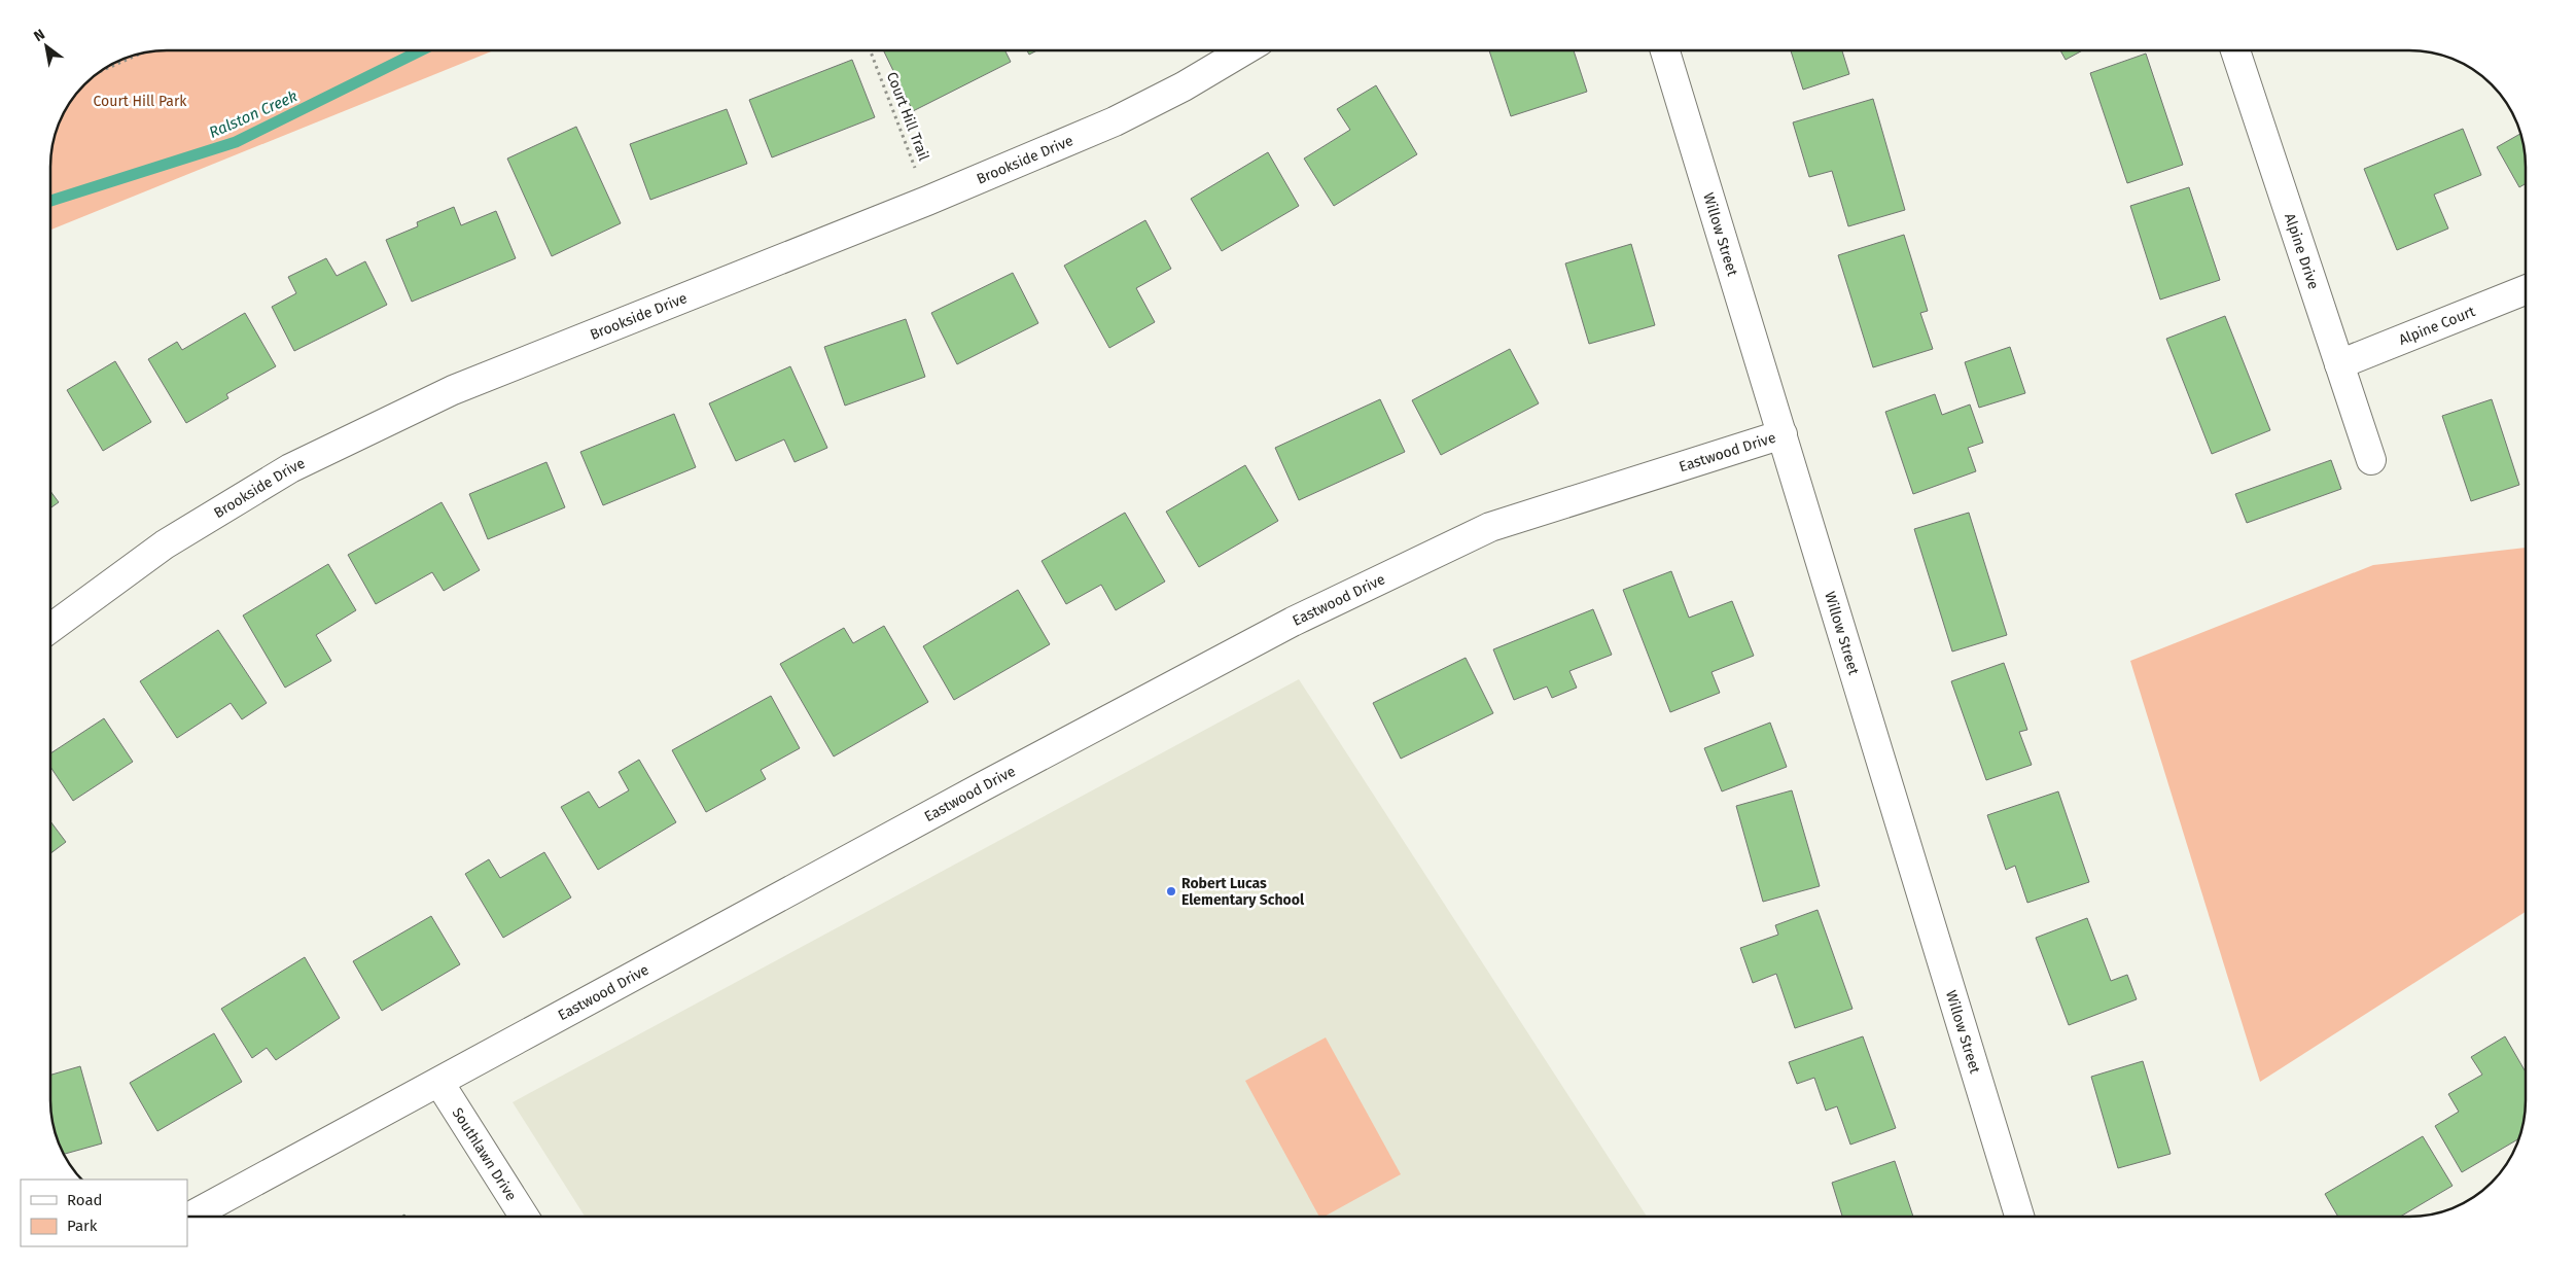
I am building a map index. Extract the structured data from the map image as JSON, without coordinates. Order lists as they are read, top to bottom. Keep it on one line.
{"streets":{"street":["Brookside Drive","Willow Street","Alpine Drive","Alpine Court","Eastwood Drive","Southlawn Drive"],"path":["Court Hill Trail"]},"crossings":[["Court Hill Trail","Brookside Drive"],["Willow Street","Eastwood Drive"],["Alpine Drive","Alpine Court"],["Eastwood Drive","Southlawn Drive"]],"water":["Ralston Creek"],"parks":["Court Hill Park"],"places":["Robert Lucas Elementary School"],"legend":["Road","Park"],"north":"top left"}
